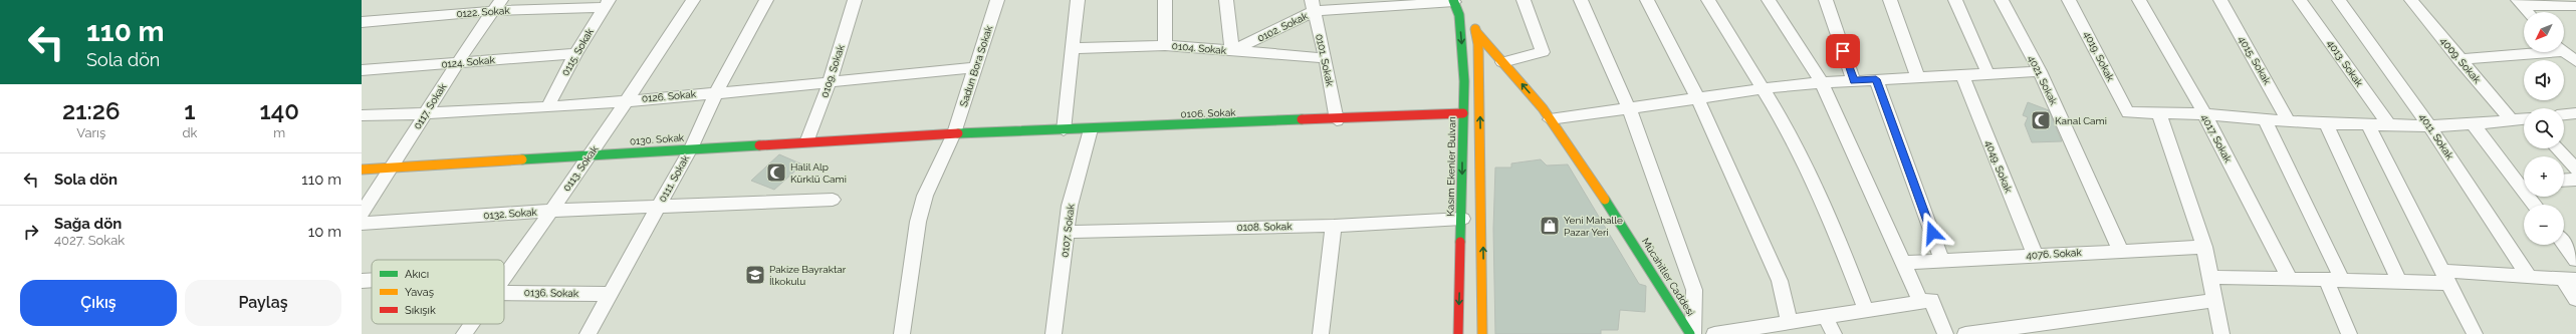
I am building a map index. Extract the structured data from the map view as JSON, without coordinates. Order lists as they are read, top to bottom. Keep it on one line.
{"streets":{"street":["0122. Sokak","0102. Sokak","0104. Sokak","0115. Sokak","4019. Sokak","0101. Sokak","4015. Sokak","4009. Sokak","0124. Sokak","4013. Sokak","Sadun Bora Sokak","0109. Sokak","4021. Sokak","0126. Sokak","0117. Sokak","0106. Sokak","4011. Sokak","4017. Sokak","0130. Sokak","Kasım Ekenler Bulvarı","4049. Sokak","0113. Sokak","0111. Sokak","0132. Sokak","0108. Sokak","0107. Sokak","4076. Sokak","Mücahitler Caddesi","0136. Sokak"]},"crossings":[["0122. Sokak","0115. Sokak"],["0122. Sokak","0117. Sokak"],["0102. Sokak","0104. Sokak"],["0102. Sokak","0101. Sokak"],["0102. Sokak","Kasım Ekenler Bulvarı"],["0104. Sokak","0101. Sokak"],["0115. Sokak","0124. Sokak"],["0115. Sokak","0126. Sokak"],["0101. Sokak","0106. Sokak"],["0124. Sokak","0117. Sokak"],["Sadun Bora Sokak","0126. Sokak"],["Sadun Bora Sokak","0106. Sokak"],["Sadun Bora Sokak","0130. Sokak"],["0109. Sokak","0126. Sokak"],["0109. Sokak","0130. Sokak"],["4021. Sokak","4076. Sokak"],["0126. Sokak","0117. Sokak"],["0126. Sokak","0113. Sokak"],["0126. Sokak","0111. Sokak"],["0117. Sokak","0130. Sokak"],["0106. Sokak","0130. Sokak"],["0106. Sokak","Kasım Ekenler Bulvarı"],["0106. Sokak","0107. Sokak"],["0130. Sokak","0113. Sokak"],["0130. Sokak","0111. Sokak"],["Kasım Ekenler Bulvarı","0108. Sokak"],["4049. Sokak","4076. Sokak"],["0113. Sokak","0132. Sokak"],["0111. Sokak","0132. Sokak"],["0111. Sokak","0136. Sokak"],["0108. Sokak","0107. Sokak"]],"places":{"mosque":["Kanal Cami","Halil Alp Kürklü Cami"],"shop":["Yeni Mahalle Pazar Yeri"],"school or university":["Pakize Bayraktar İlkokulu"]},"legend":["Akıcı","Yavaş","Sıkışık"],"north":"bottom left","page":{"turn":["110 m","Sola dön"],"map_buttons":["+","−"],"eta":["21:26","Varış","1","dk","140","m"],"list":[{"name":"Sola dön","value":"110 m"},{"name":"Sağa dön","note":"4027. Sokak","value":"10 m"}],"buttons":["Çıkış","Paylaş"]}}
